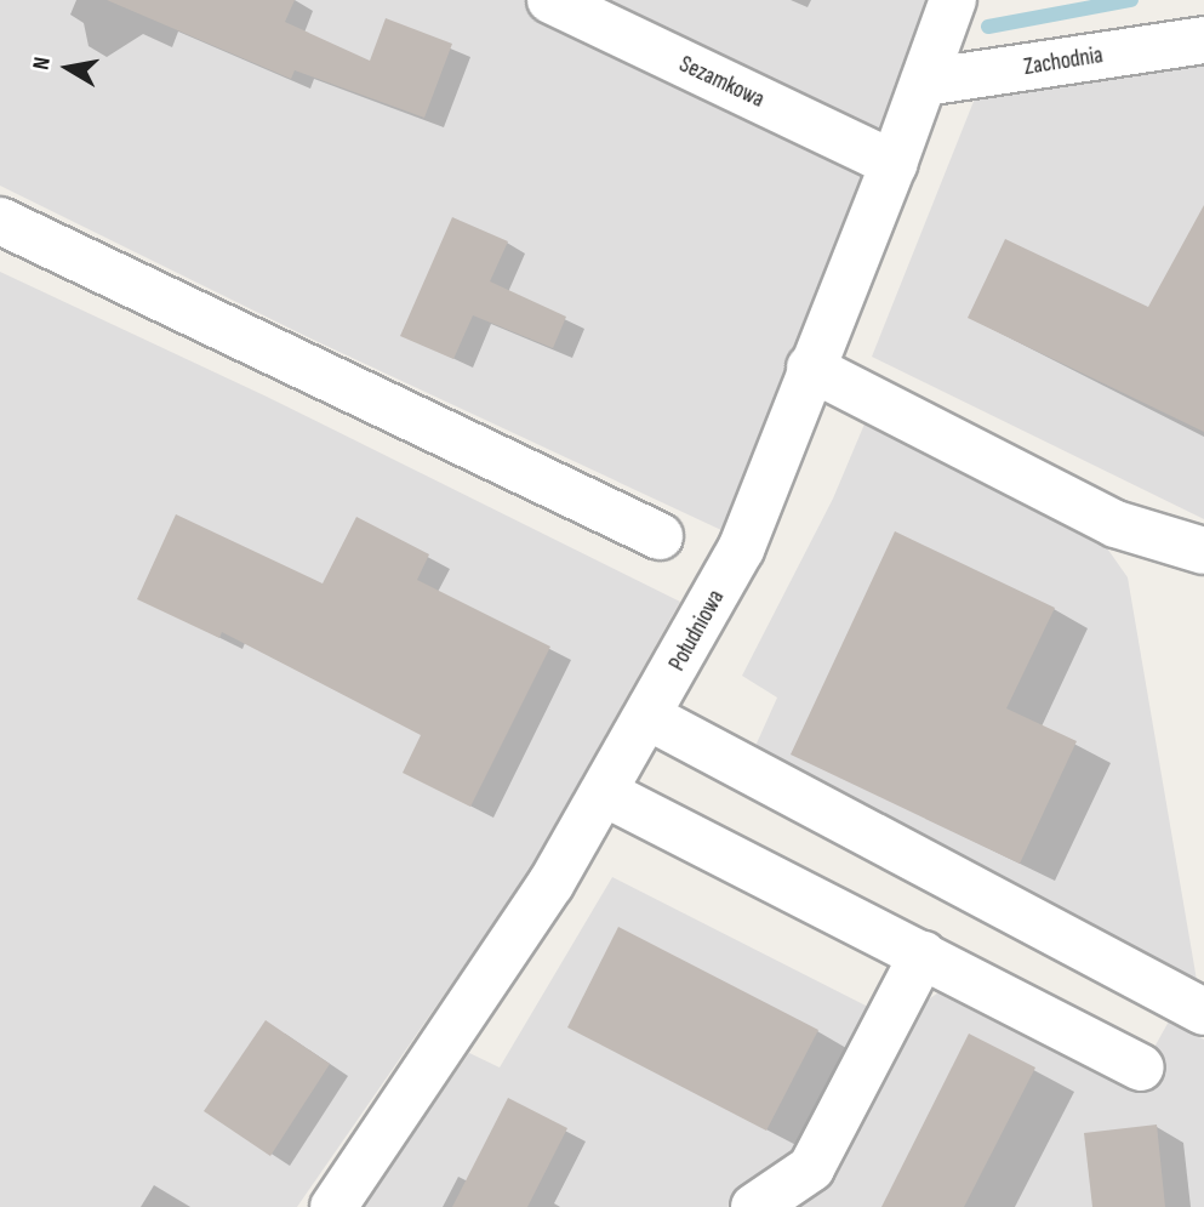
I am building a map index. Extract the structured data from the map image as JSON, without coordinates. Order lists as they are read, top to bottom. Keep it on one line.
{"streets":{"street":["Zachodnia","Sezamkowa","Południowa"]},"crossings":[["Zachodnia","Południowa"],["Sezamkowa","Południowa"]],"north":"left"}
